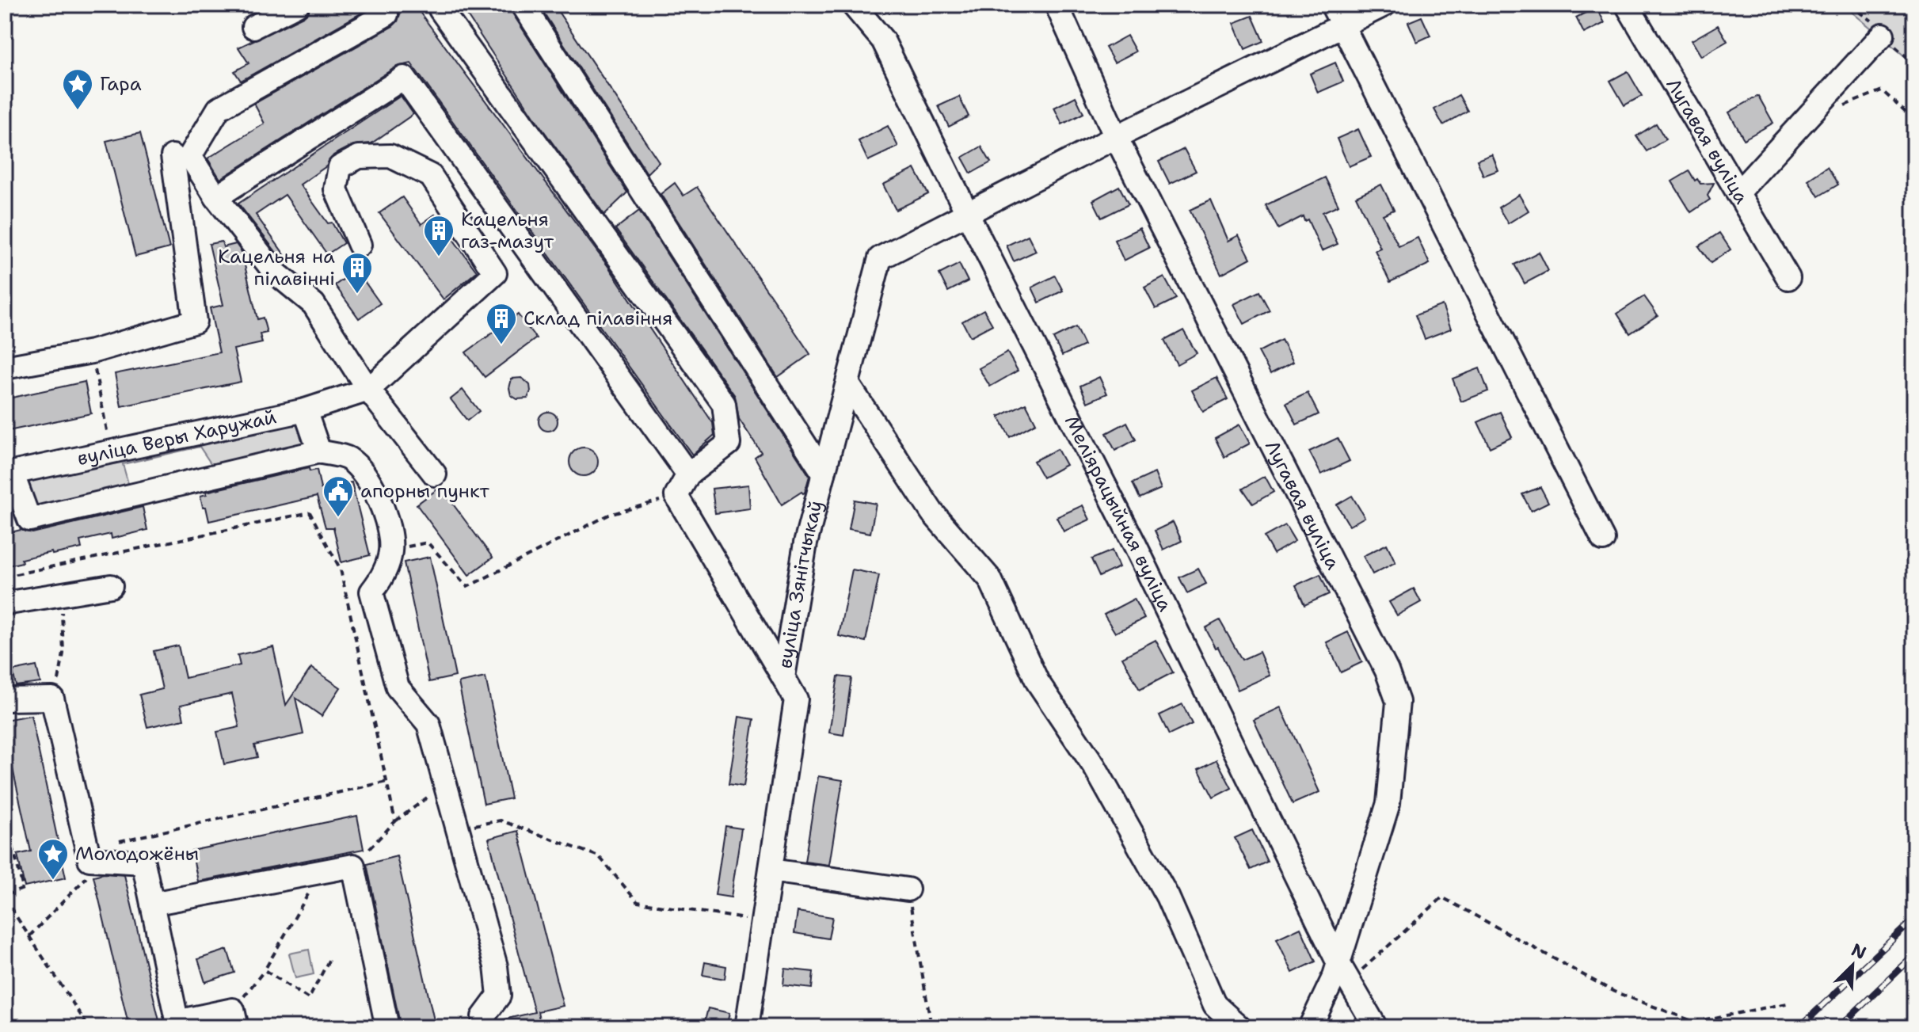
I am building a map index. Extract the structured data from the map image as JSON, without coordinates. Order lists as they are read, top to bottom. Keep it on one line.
{"streets":{"street":["Лугавая вуліца","вуліца Веры Харужай","Меліярацыйная вуліца","вуліца Зянітчыкаў"]},"crossings":[["Лугавая вуліца","Меліярацыйная вуліца"],["Меліярацыйная вуліца","вуліца Зянітчыкаў"]],"places":{"place":["Гара","Молодожёны"],"building":["Кацельня газ-мазут","Кацельня на пілавінні","Склад пілавіння"],"public building":["апорны пункт"]},"north":"top right"}
